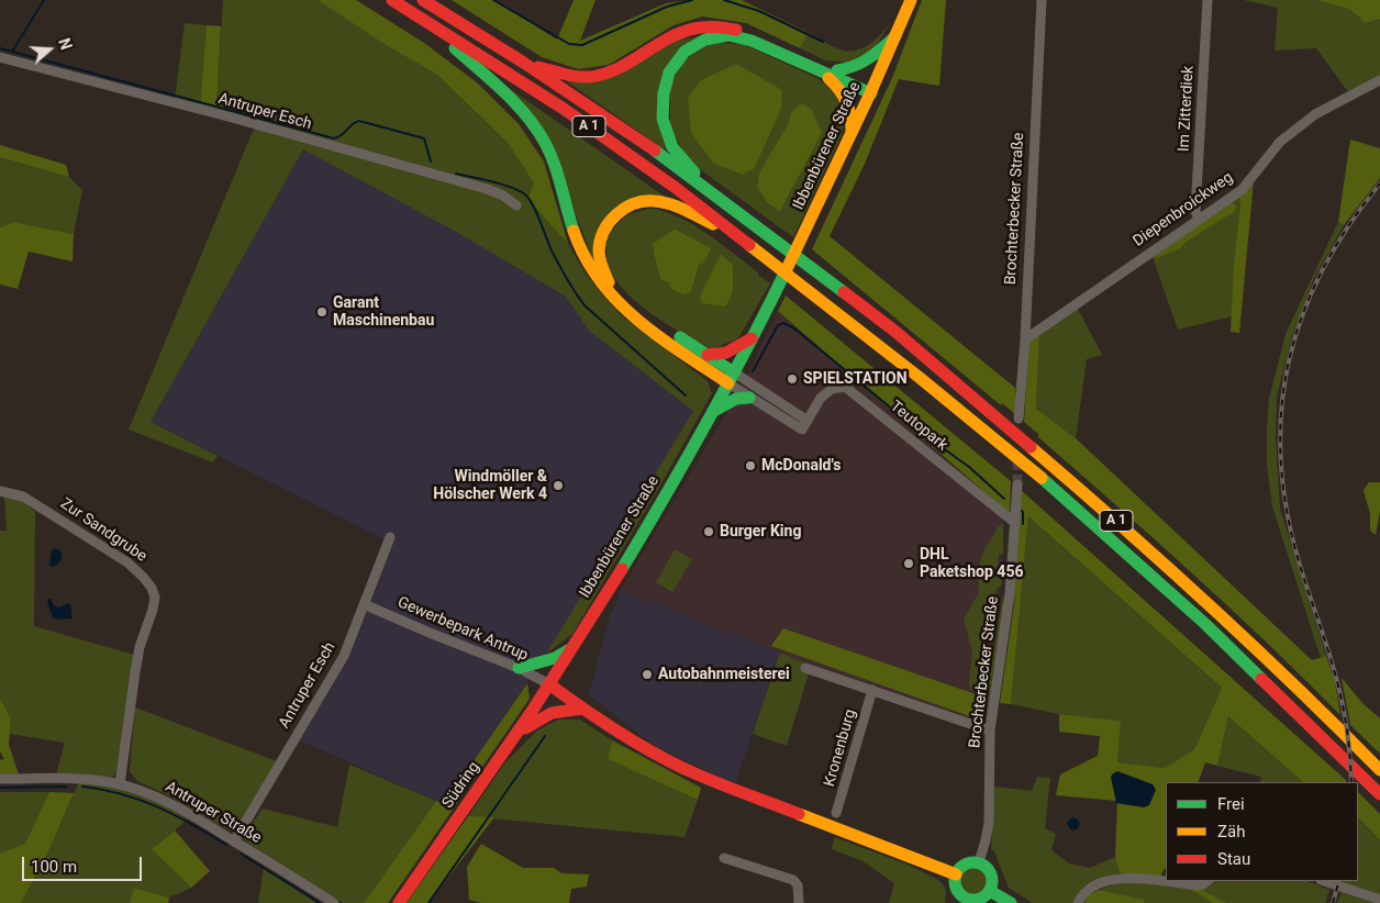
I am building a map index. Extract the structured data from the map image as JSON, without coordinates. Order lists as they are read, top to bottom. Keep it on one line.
{"streets":{"main road":["A 1","Ibbenbürener Straße","Südring"],"street":["Im Zitterdiek","Antruper Esch","Brochterbecker Straße","Diepenbroickweg","Teutopark","Zur Sandgrube","Gewerbepark Antrup","Kronenburg","Antruper Straße"]},"crossings":[["Im Zitterdiek","Diepenbroickweg"],["Antruper Esch","Gewerbepark Antrup"],["Antruper Esch","Antruper Straße"],["Ibbenbürener Straße","Teutopark"],["Ibbenbürener Straße","Gewerbepark Antrup"],["Ibbenbürener Straße","Südring"],["Brochterbecker Straße","Diepenbroickweg"],["Brochterbecker Straße","Teutopark"],["Zur Sandgrube","Antruper Straße"],["Gewerbepark Antrup","Südring"]],"places":["Garant Maschinenbau","SPIELSTATION","McDonald's","Windmöller & Hölscher Werk 4","Burger King","DHL Paketshop 456","Autobahnmeisterei"],"legend":["Frei","Zäh","Stau"],"scale_bar":"100 m","north":"right"}
